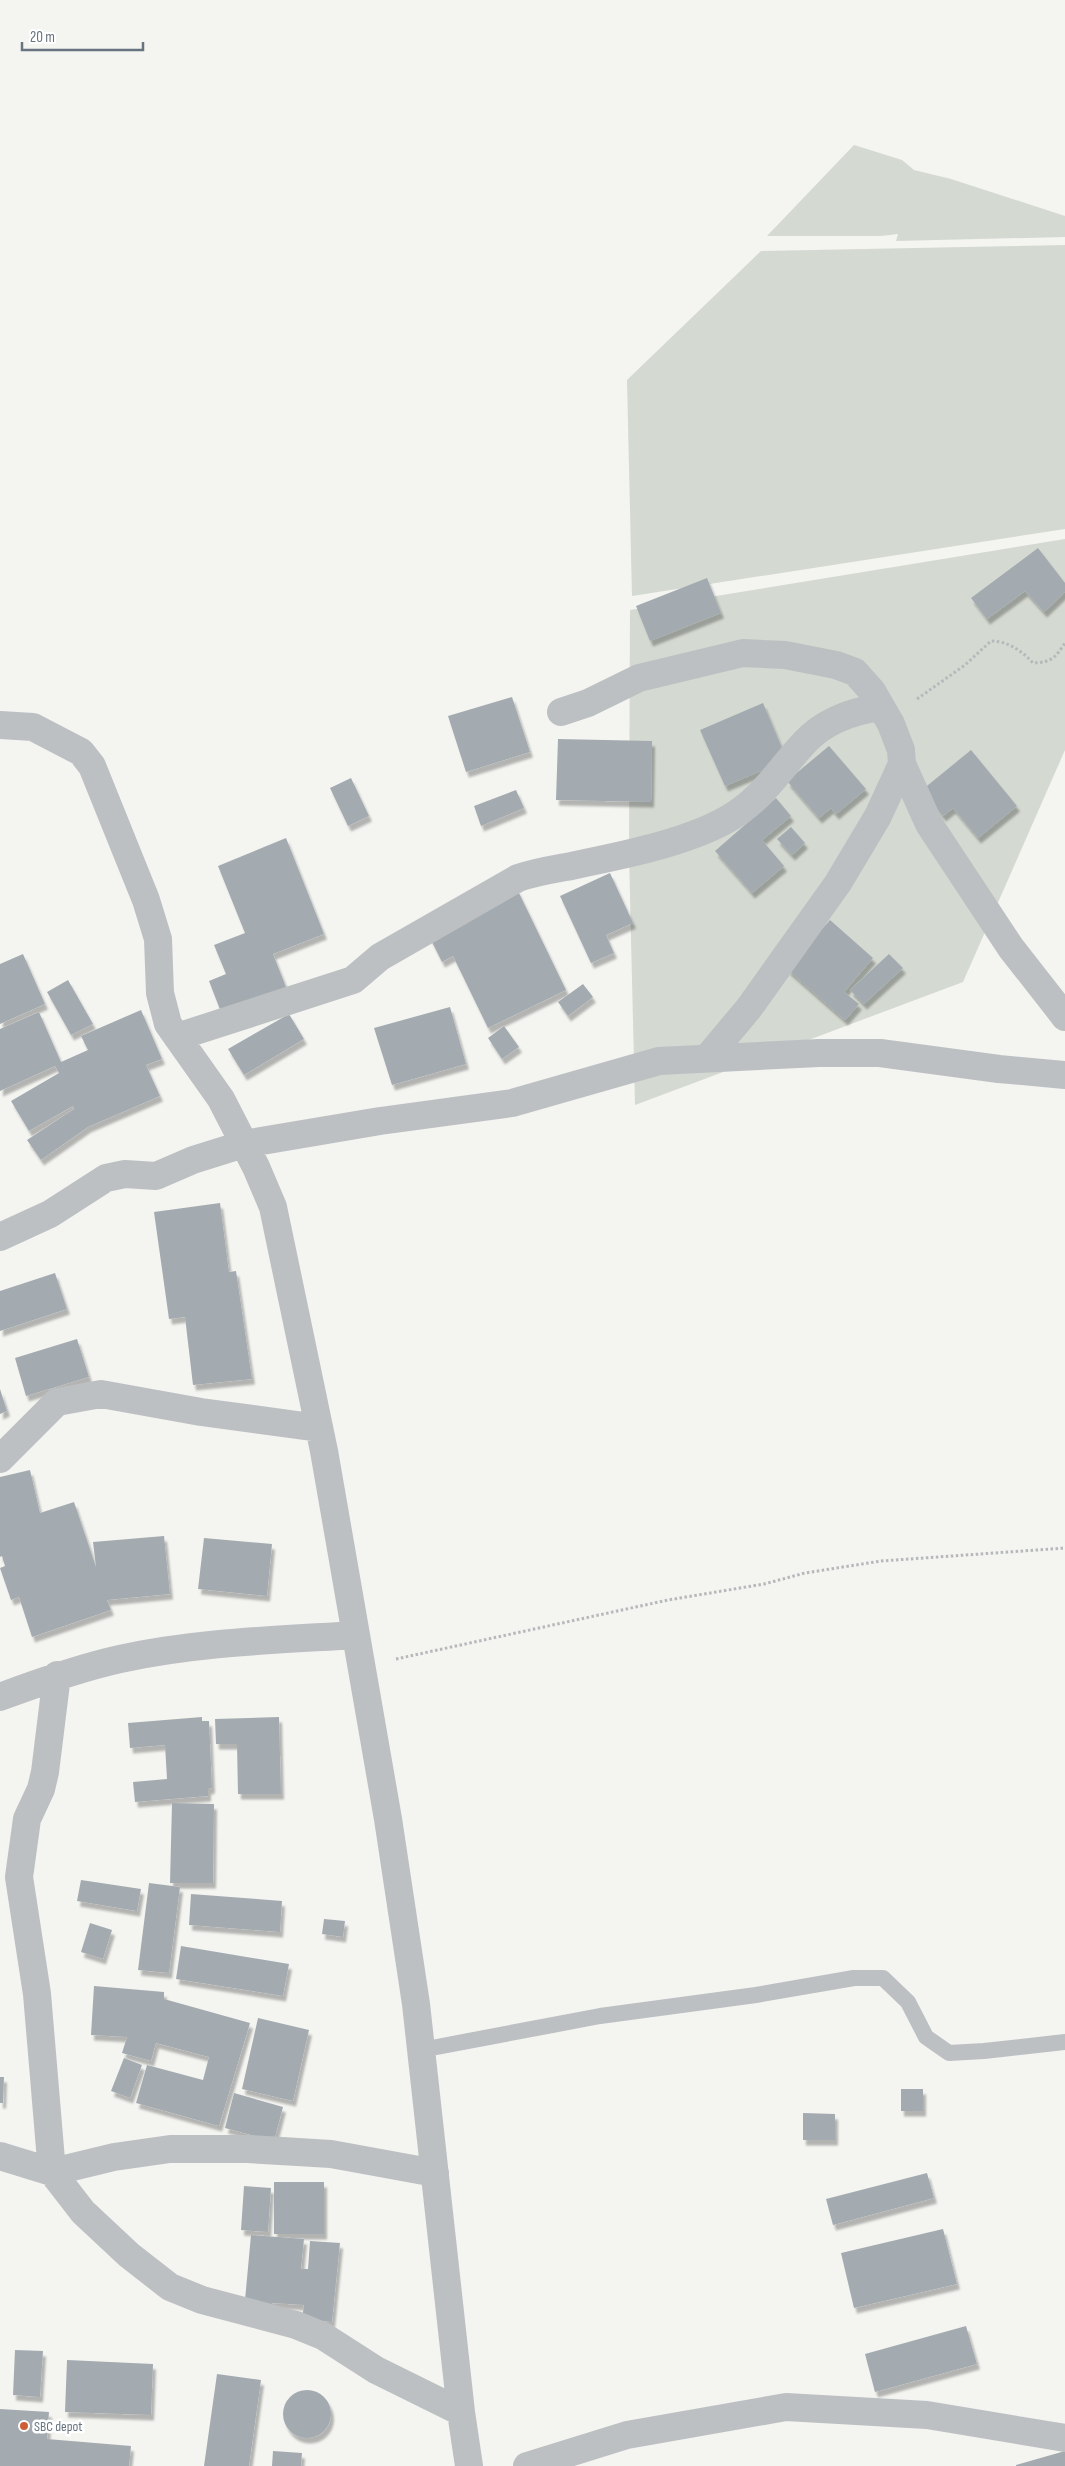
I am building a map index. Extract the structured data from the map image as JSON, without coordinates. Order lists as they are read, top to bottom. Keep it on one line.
{"places":["SBC depot"],"scale_bar":"20 m"}
